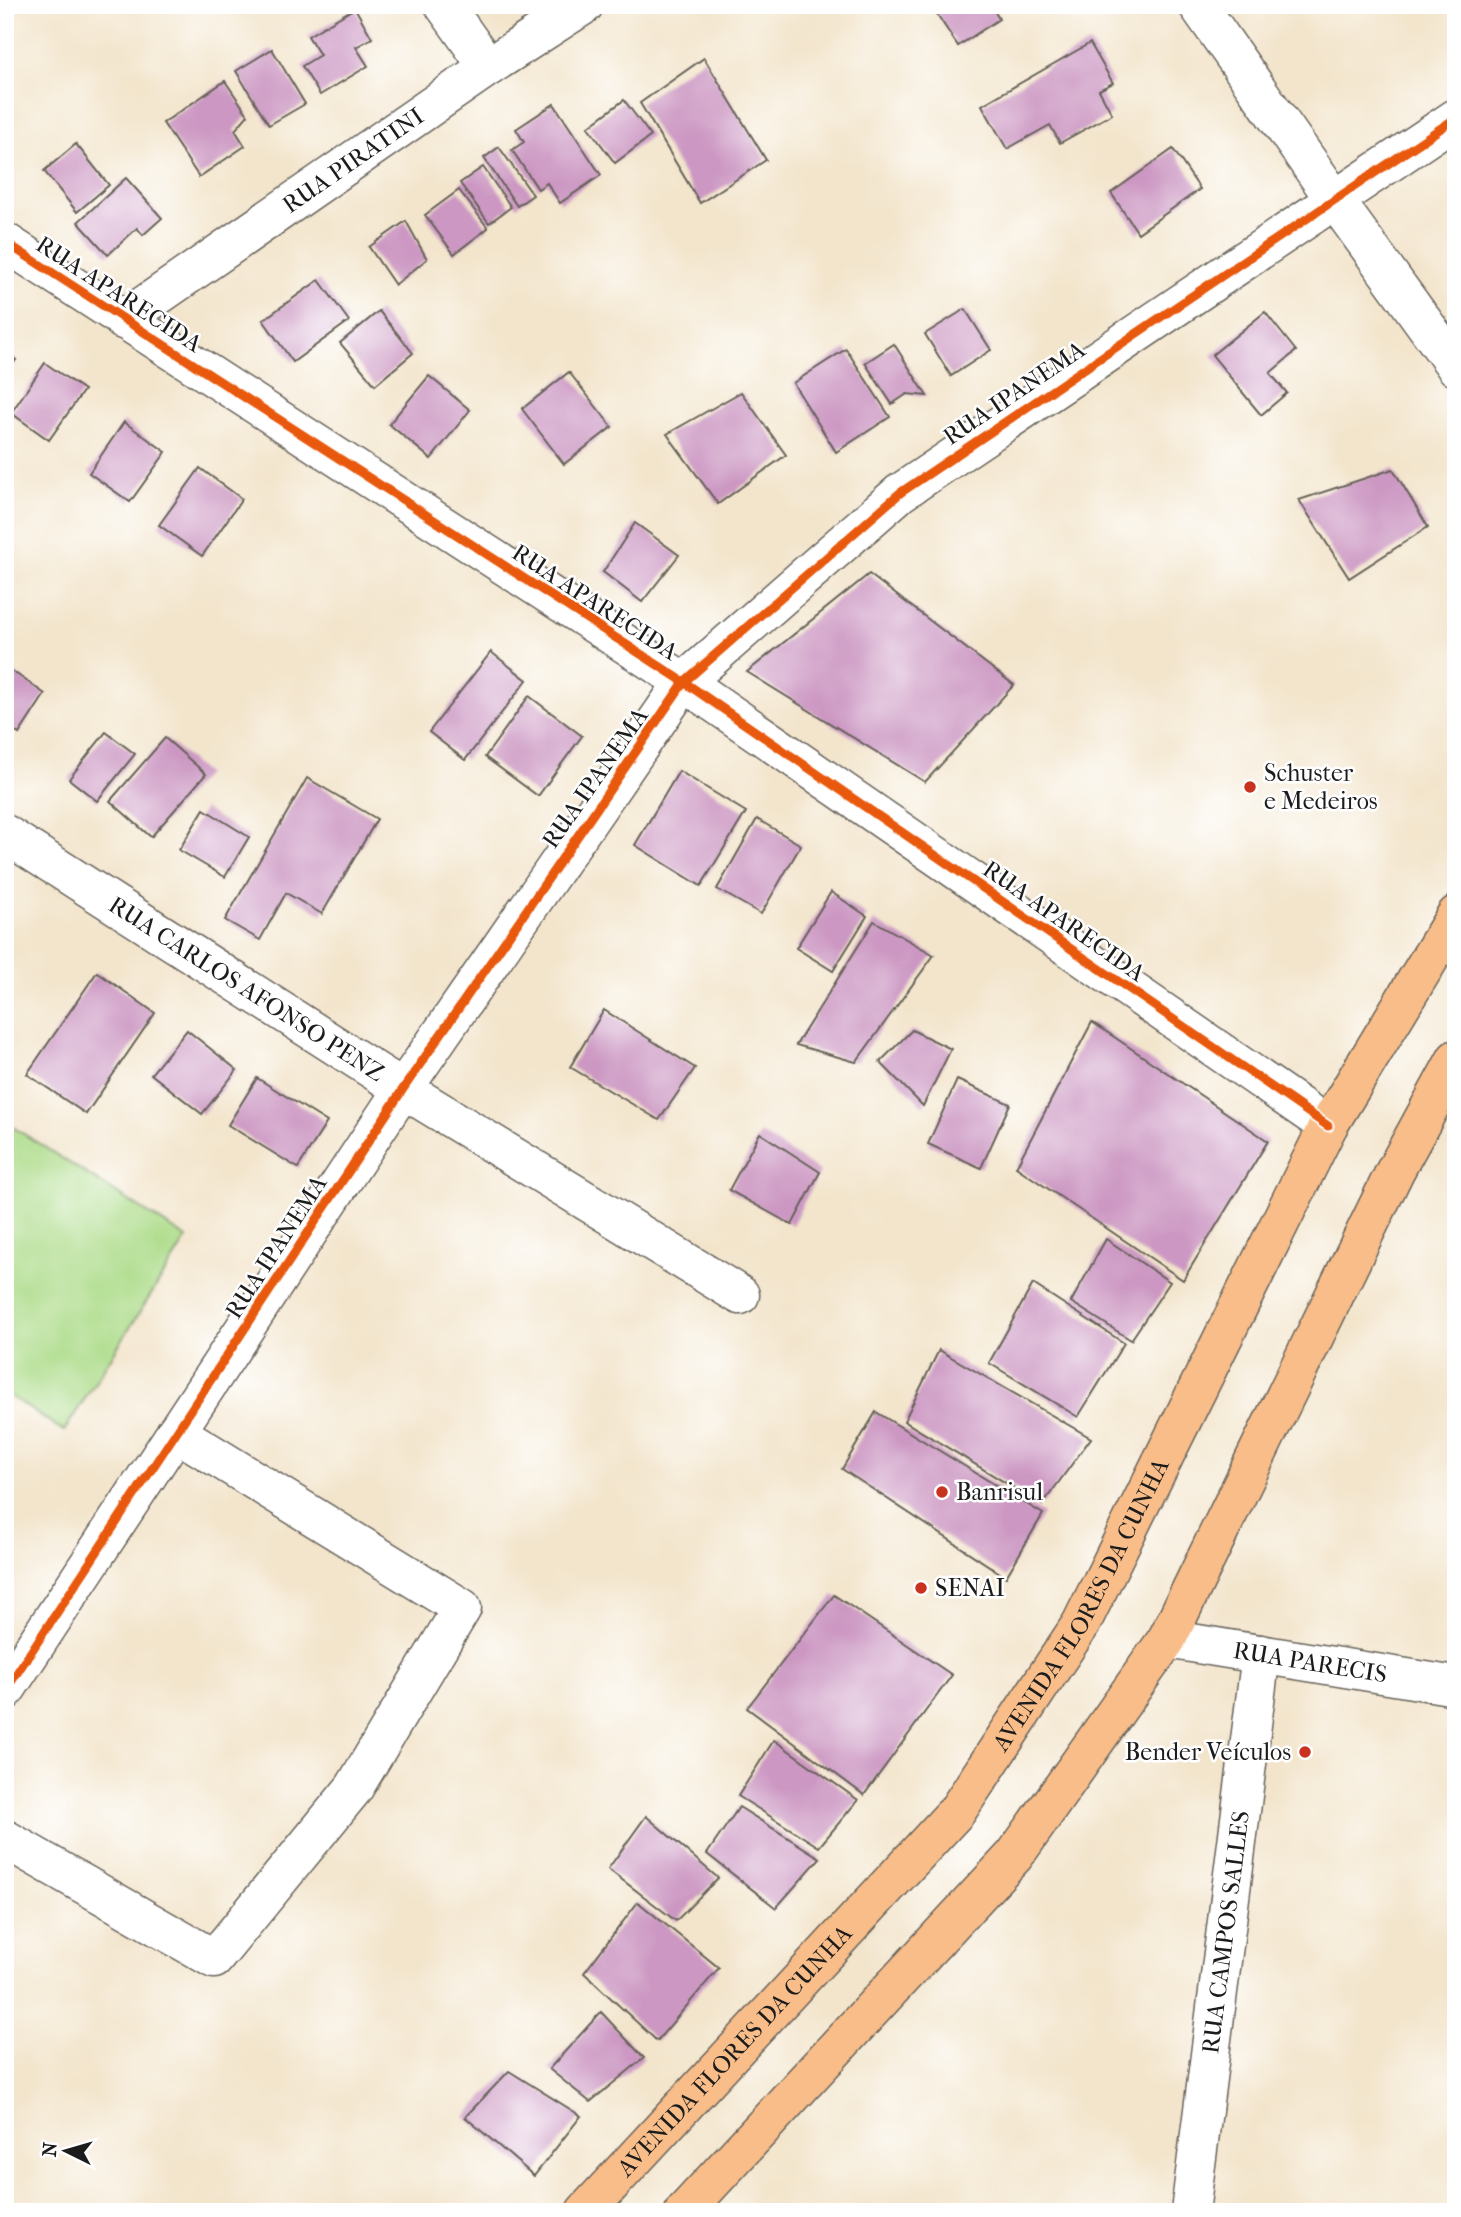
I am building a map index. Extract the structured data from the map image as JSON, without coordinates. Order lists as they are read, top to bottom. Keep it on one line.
{"streets":{"main road":["AVENIDA FLORES DA CUNHA"],"street":["RUA PIRATINI","RUA APARECIDA","RUA IPANEMA","RUA CARLOS AFONSO PENZ","RUA PARECIS","RUA CAMPOS SALLES"]},"crossings":[["RUA PIRATINI","RUA APARECIDA"],["RUA APARECIDA","RUA IPANEMA"],["RUA APARECIDA","AVENIDA FLORES DA CUNHA"],["RUA IPANEMA","RUA CARLOS AFONSO PENZ"],["RUA PARECIS","RUA CAMPOS SALLES"]],"places":["Schuster e Medeiros","Banrisul","SENAI","Bender Veículos"],"north":"left"}
